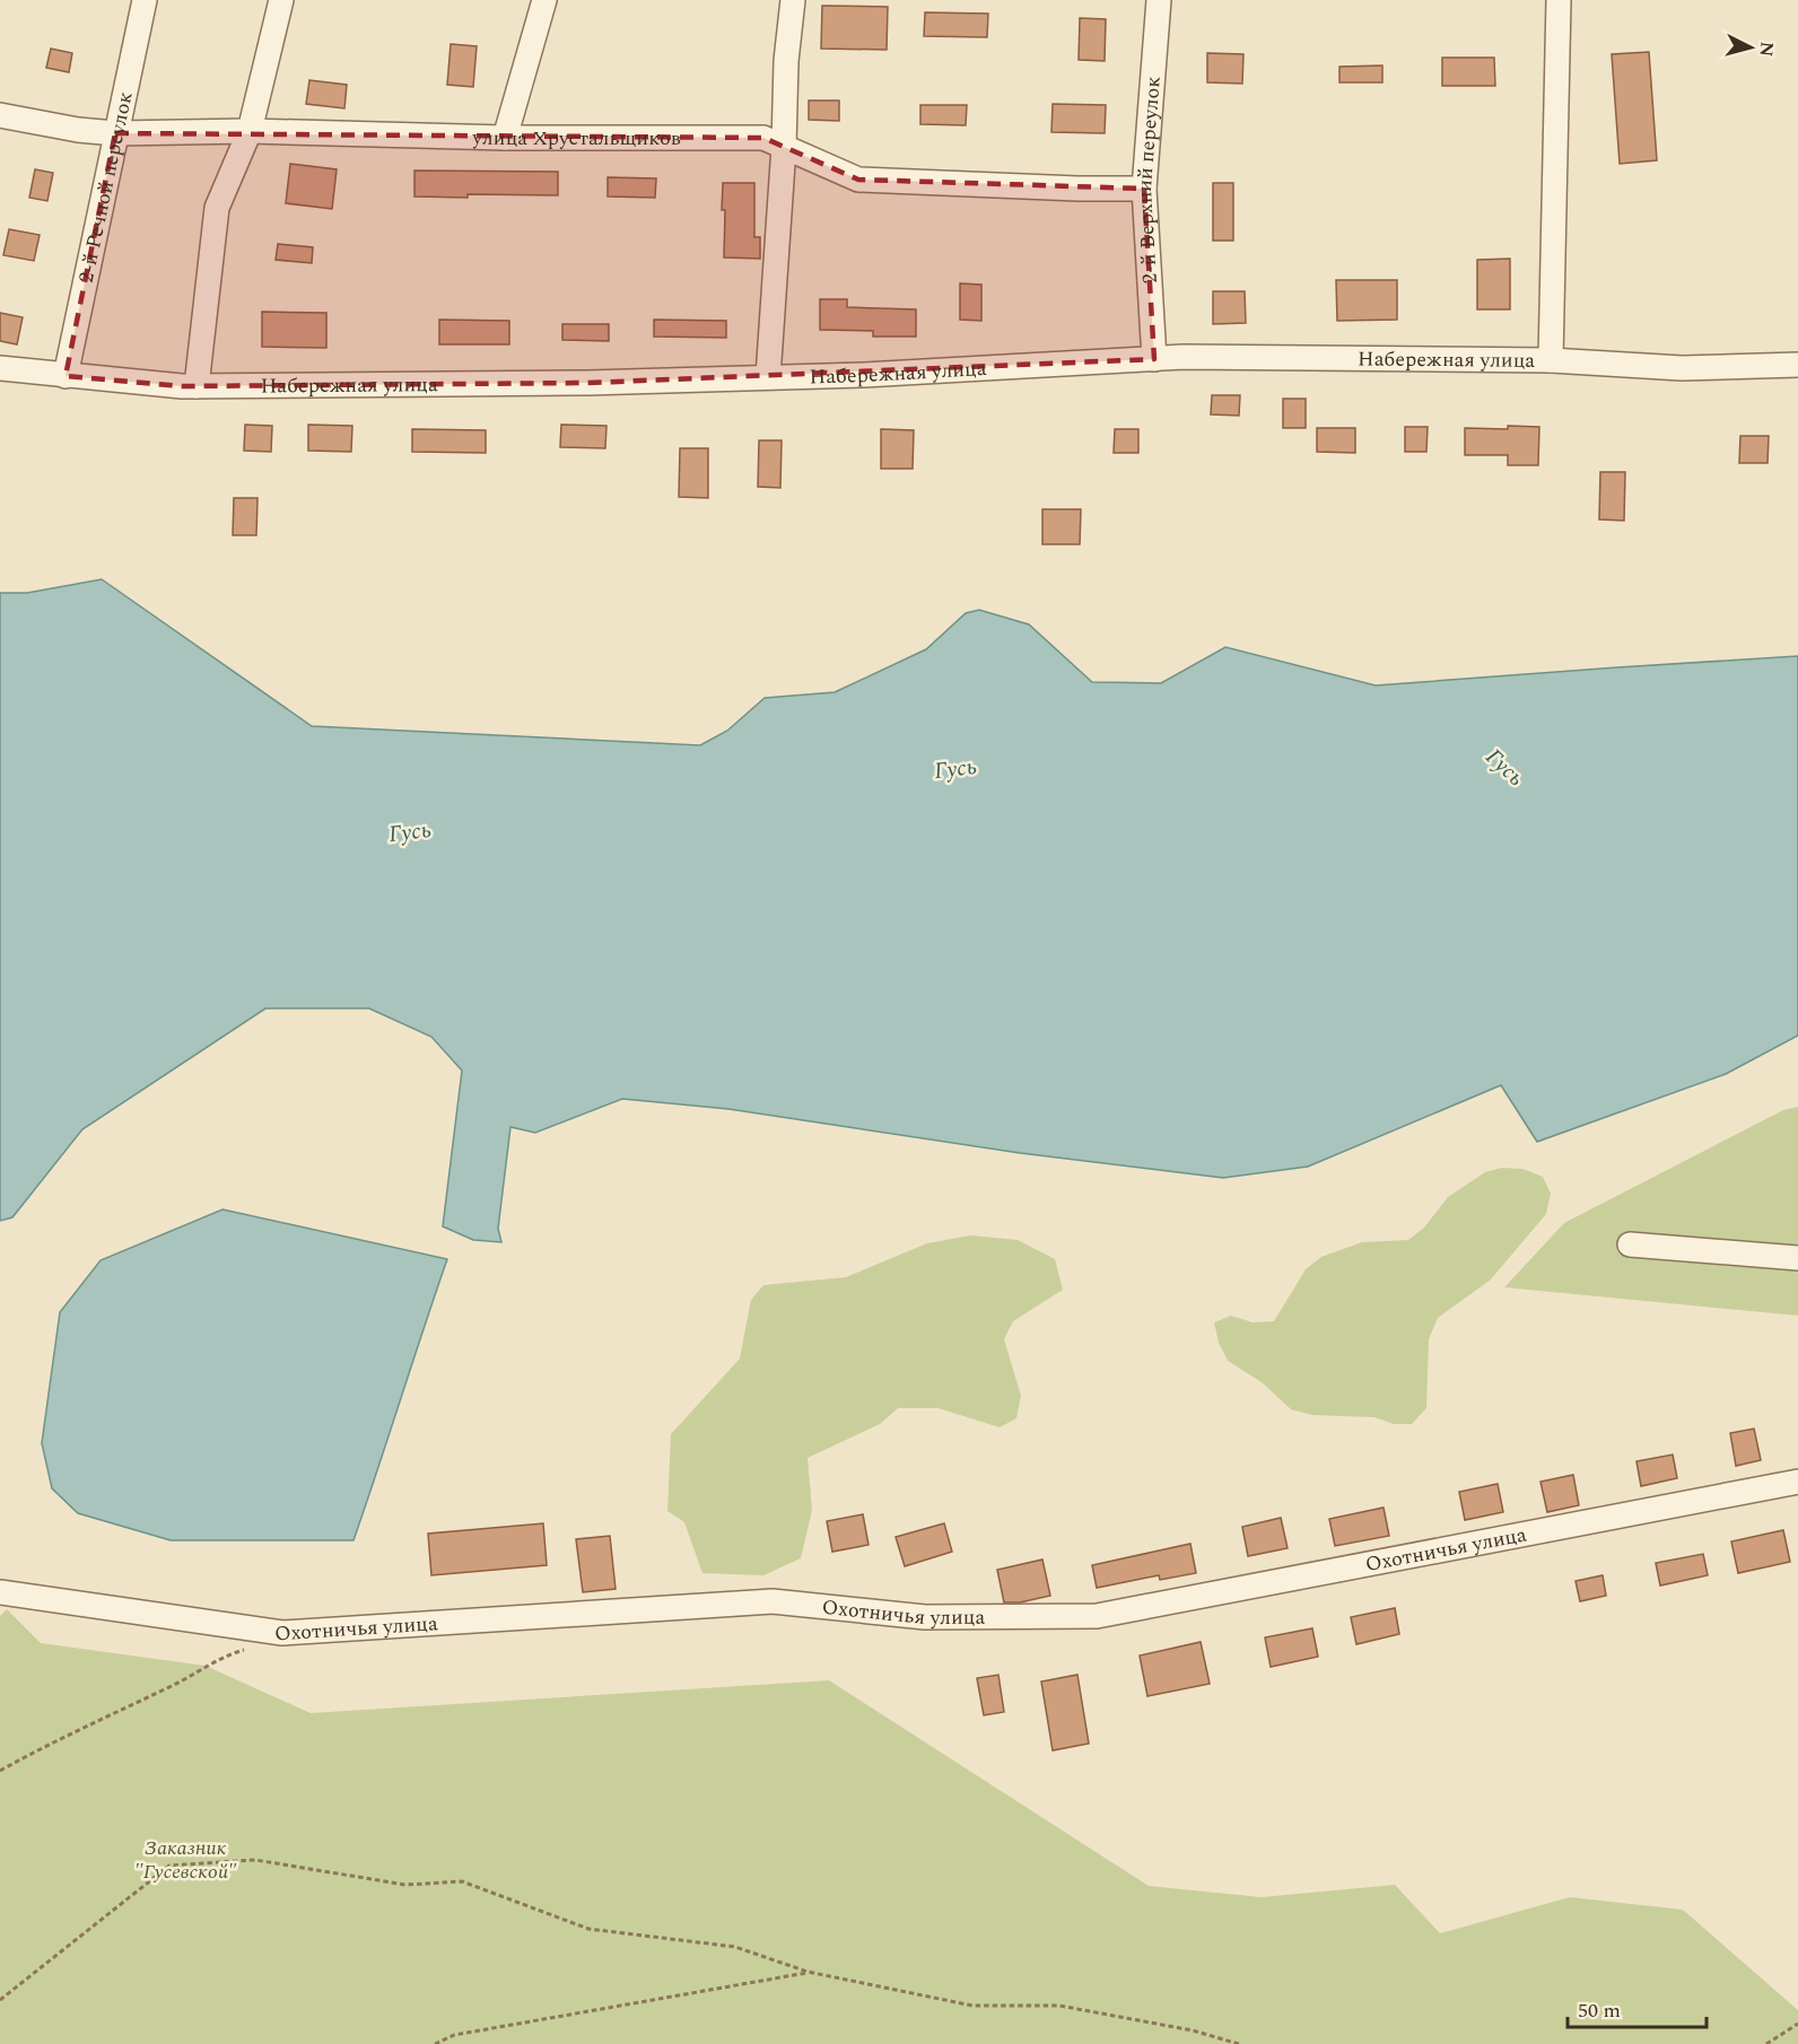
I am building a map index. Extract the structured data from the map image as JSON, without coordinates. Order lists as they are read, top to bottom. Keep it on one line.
{"streets":{"street":["улица Хрустальщиков","2-й Верхний переулок","2-й Речной переулок","Набережная улица","Охотничья улица"]},"crossings":[["улица Хрустальщиков","2-й Верхний переулок"],["улица Хрустальщиков","2-й Речной переулок"],["2-й Верхний переулок","Набережная улица"],["2-й Речной переулок","Набережная улица"]],"water":["Гусь"],"parks":["Заказник \"Гусевской\""],"scale_bar":"50 m","north":"right"}
